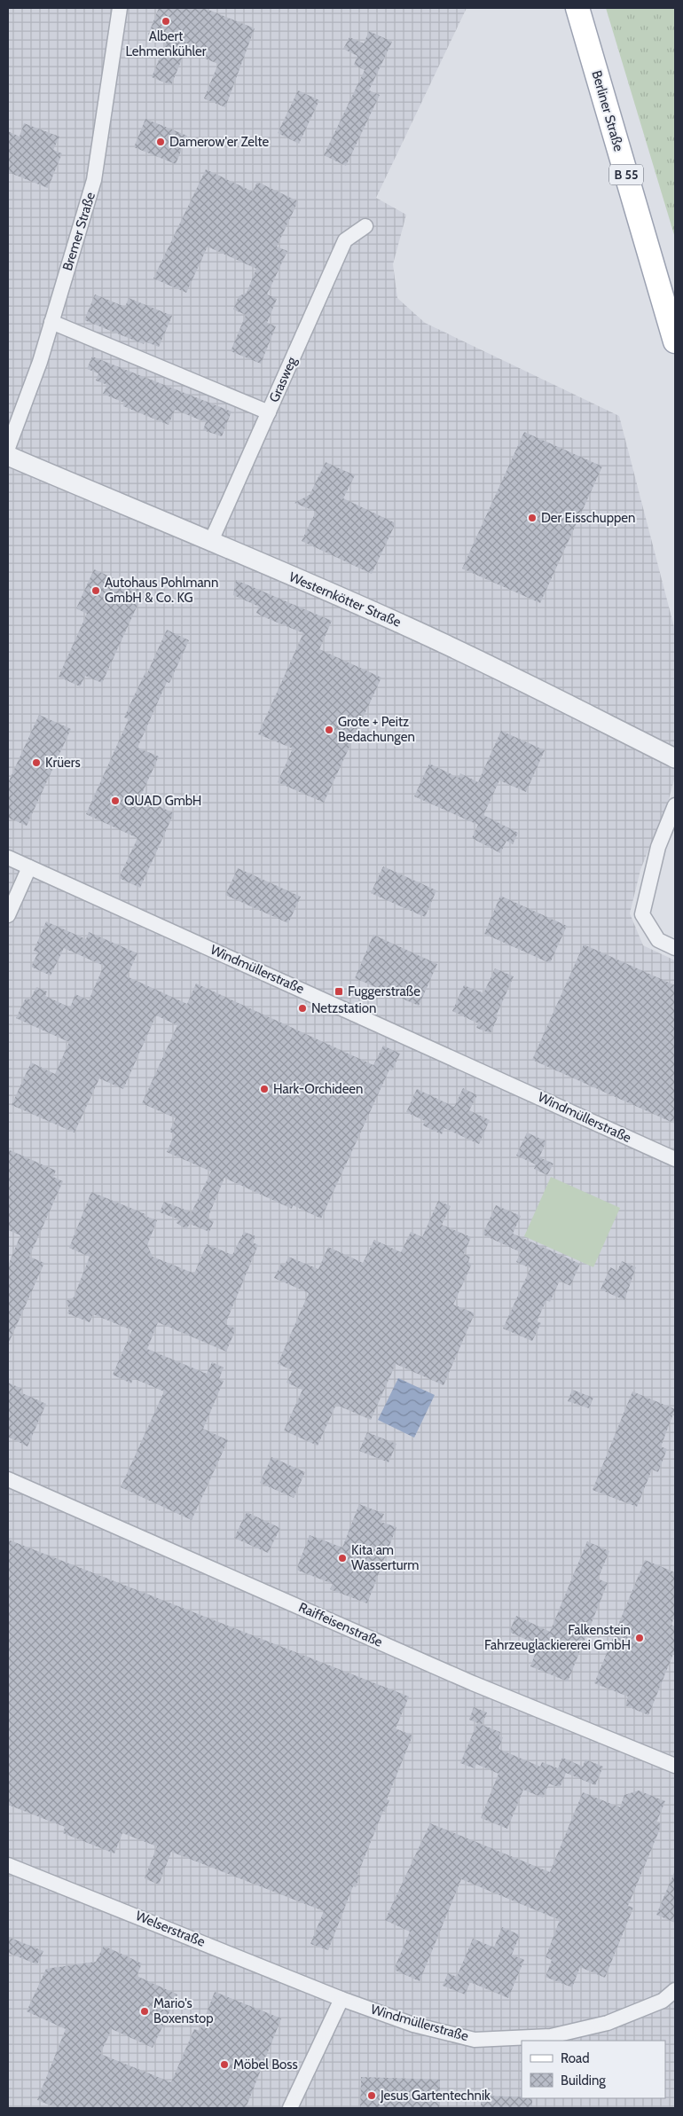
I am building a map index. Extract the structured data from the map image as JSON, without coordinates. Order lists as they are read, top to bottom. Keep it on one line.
{"streets":{"main road":["Berliner Straße","B 55"],"street":["Bremer Straße","Grasweg","Westernkötter Straße","Windmüllerstraße","Raiffeisenstraße","Welserstraße"]},"crossings":[["Grasweg","Westernkötter Straße"],["Windmüllerstraße","Welserstraße"]],"places":{"other":["Albert Lehmenkühler","Damerow'er Zelte","Der Eisschuppen","Autohaus Pohlmann GmbH & Co. KG","Grote + Peitz Bedachungen","Krüers","QUAD GmbH","Netzstation","Hark-Orchideen","Kita am Wasserturm","Falkenstein Fahrzeuglackiererei GmbH","Mario's Boxenstop","Möbel Boss","Jesus Gartentechnik"],"transit":["Fuggerstraße"]},"legend":["Road","Building"]}
